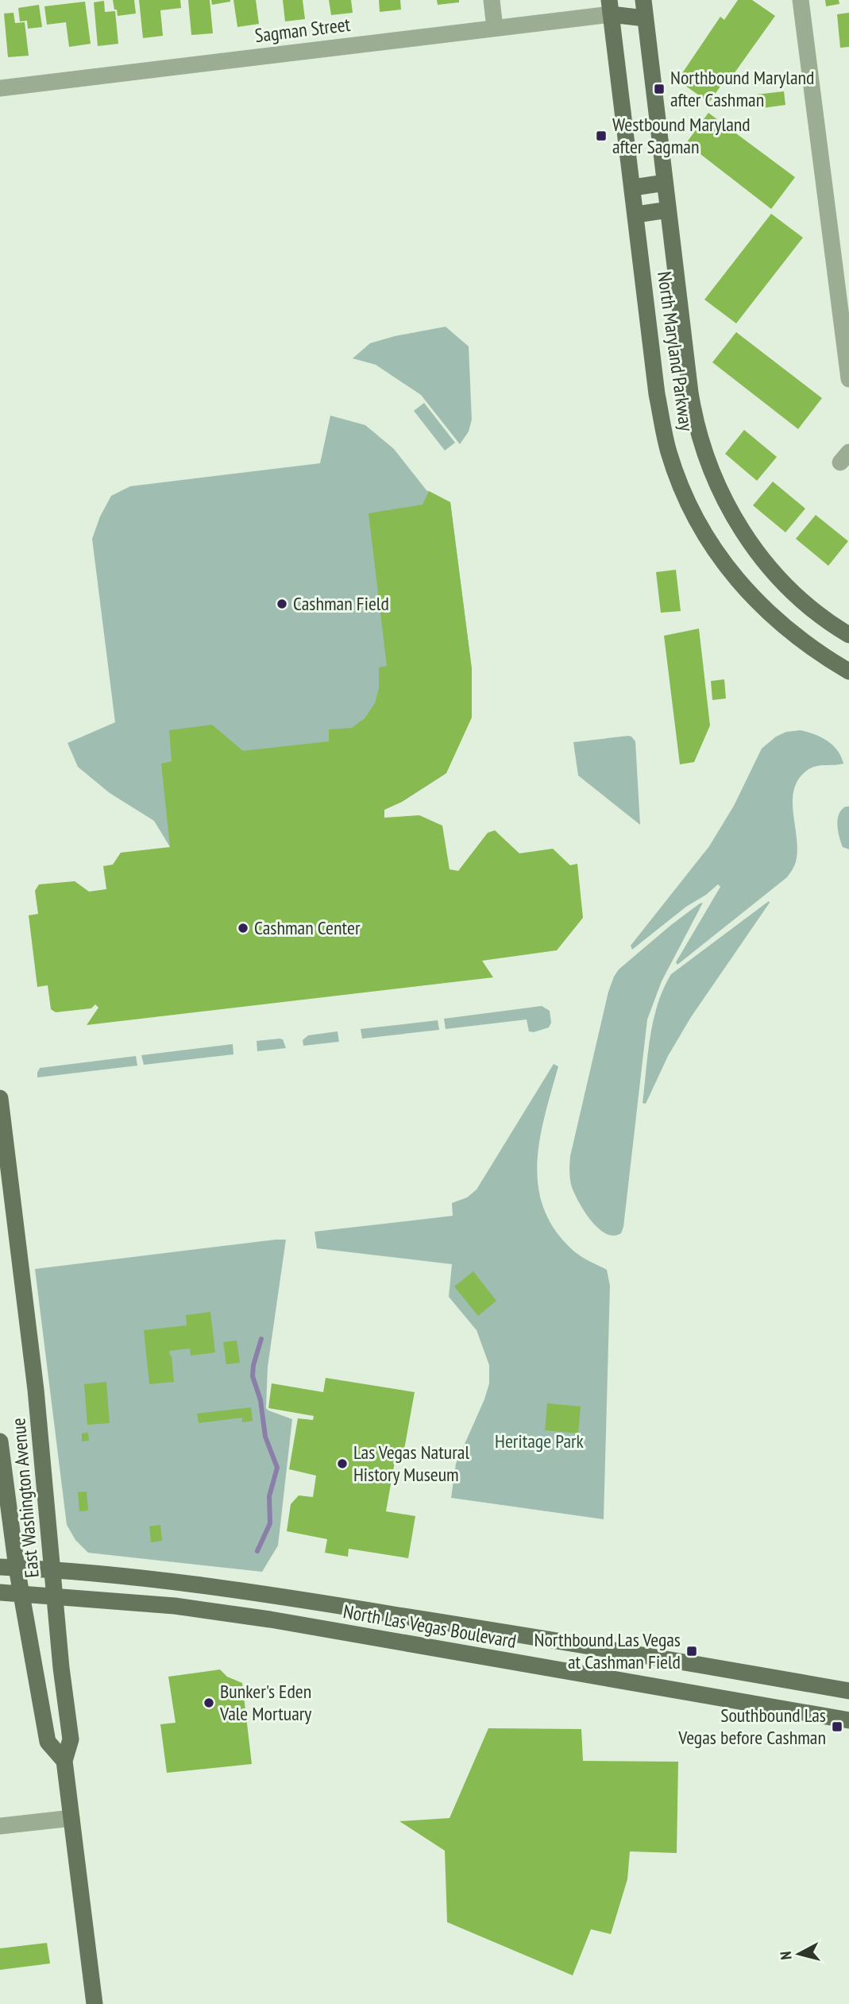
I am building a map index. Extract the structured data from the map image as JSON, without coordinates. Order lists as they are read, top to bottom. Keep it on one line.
{"streets":{"main road":["North Maryland Parkway","East Washington Avenue","North Las Vegas Boulevard"],"street":["Sagman Street"]},"crossings":[["Sagman Street","North Maryland Parkway"],["East Washington Avenue","North Las Vegas Boulevard"]],"parks":["Heritage Park"],"places":{"transit":["Northbound Maryland after Cashman","Westbound Maryland after Sagman","Northbound Las Vegas at Cashman Field","Southbound Las Vegas before Cashman"],"other":["Cashman Field","Cashman Center","Las Vegas Natural History Museum","Bunker's Eden Vale Mortuary"]},"north":"left"}
